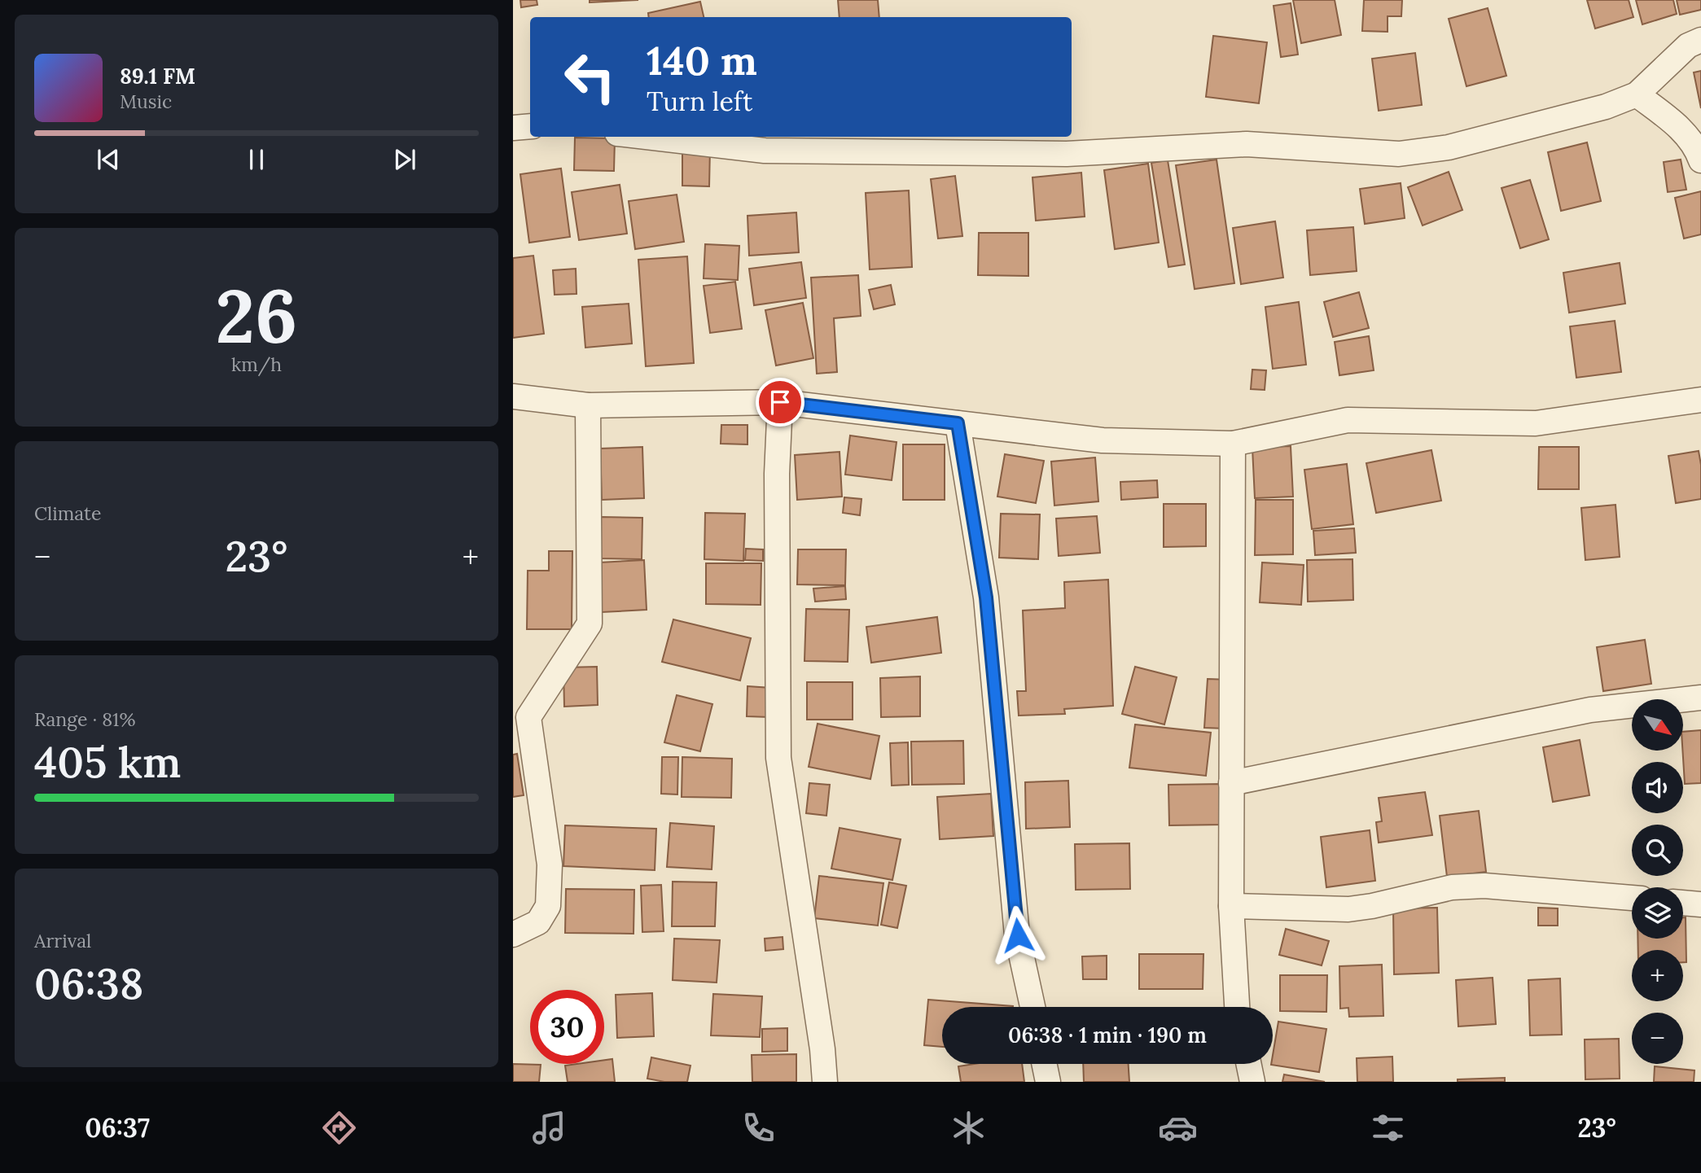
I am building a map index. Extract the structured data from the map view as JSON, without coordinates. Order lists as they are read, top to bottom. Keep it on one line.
{"north":"bottom right","page":{"turn":["140 m","Turn left"],"song":["89.1 FM","Music"],"tile":[["26","km/h"],"Climate",["Range · 81%","405 km"],["Arrival","06:38"]],"heat":["−","23°","+"],"map_buttons":["+","−"],"limit":"30","trip":"06:38 · 1 min · 190 m","tabs":["06:37","23°"]}}
